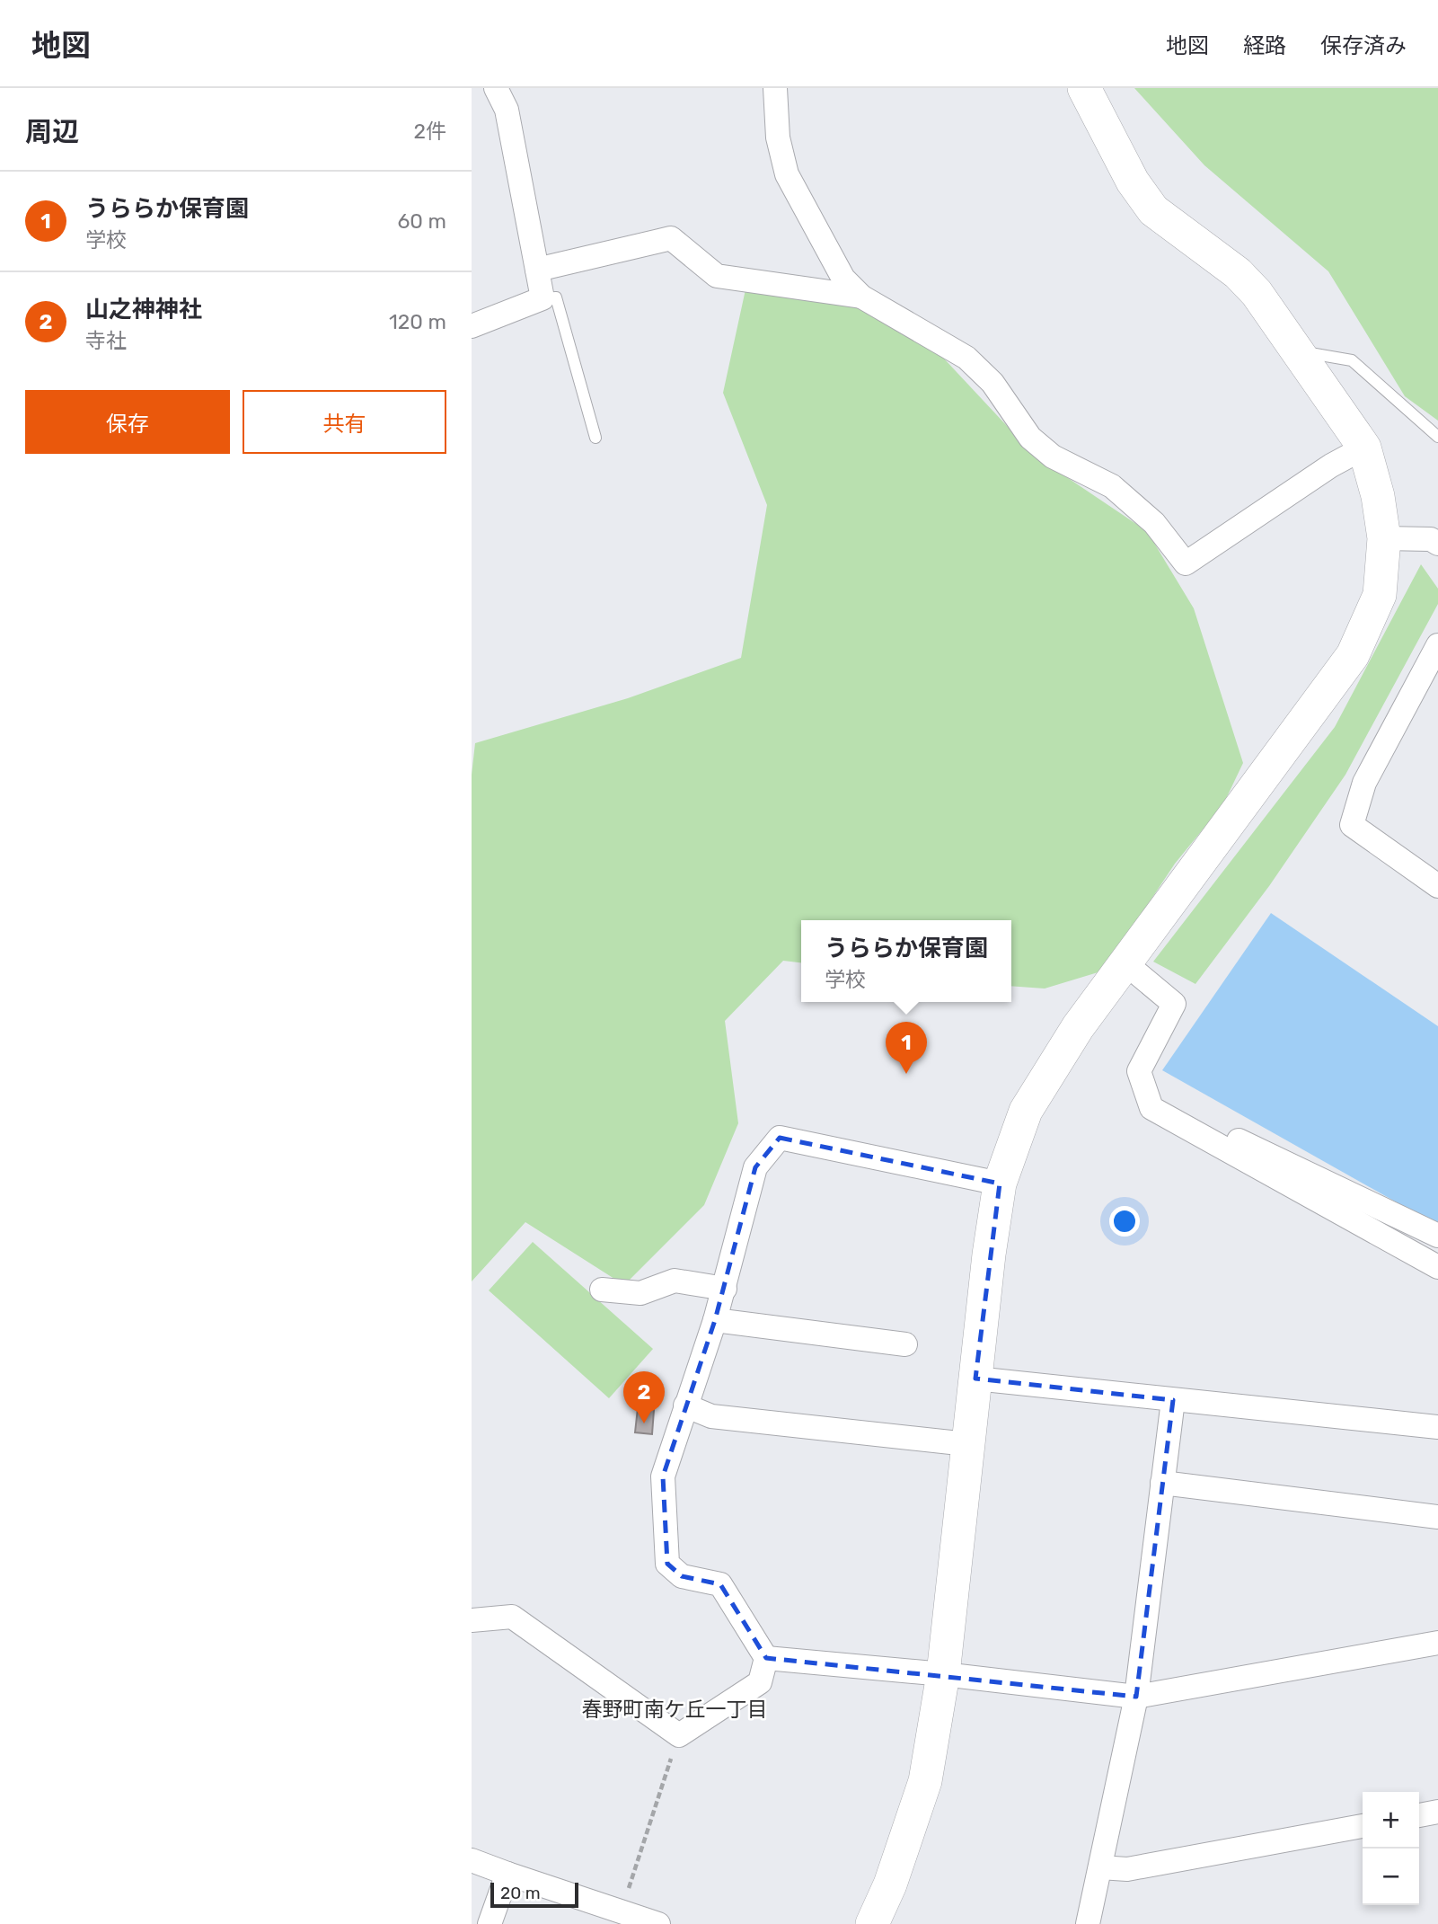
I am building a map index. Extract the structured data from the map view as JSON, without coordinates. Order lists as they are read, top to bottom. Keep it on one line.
{"districts":["春野町南ケ丘一丁目"],"scale_bar":"20 m","page":{"header":"地図","nav":["地図","経路","保存済み"],"heading":["周辺","2件"],"list":[{"mark":"1","name":"うららか保育園","note":"学校","value":"60 m"},{"mark":"2","name":"山之神神社","note":"寺社","value":"120 m"}],"buttons":["保存","共有"],"popup":["うららか保育園","学校"],"pins":["1","2"],"map_buttons":["+","−"],"scale":"20 m"}}
